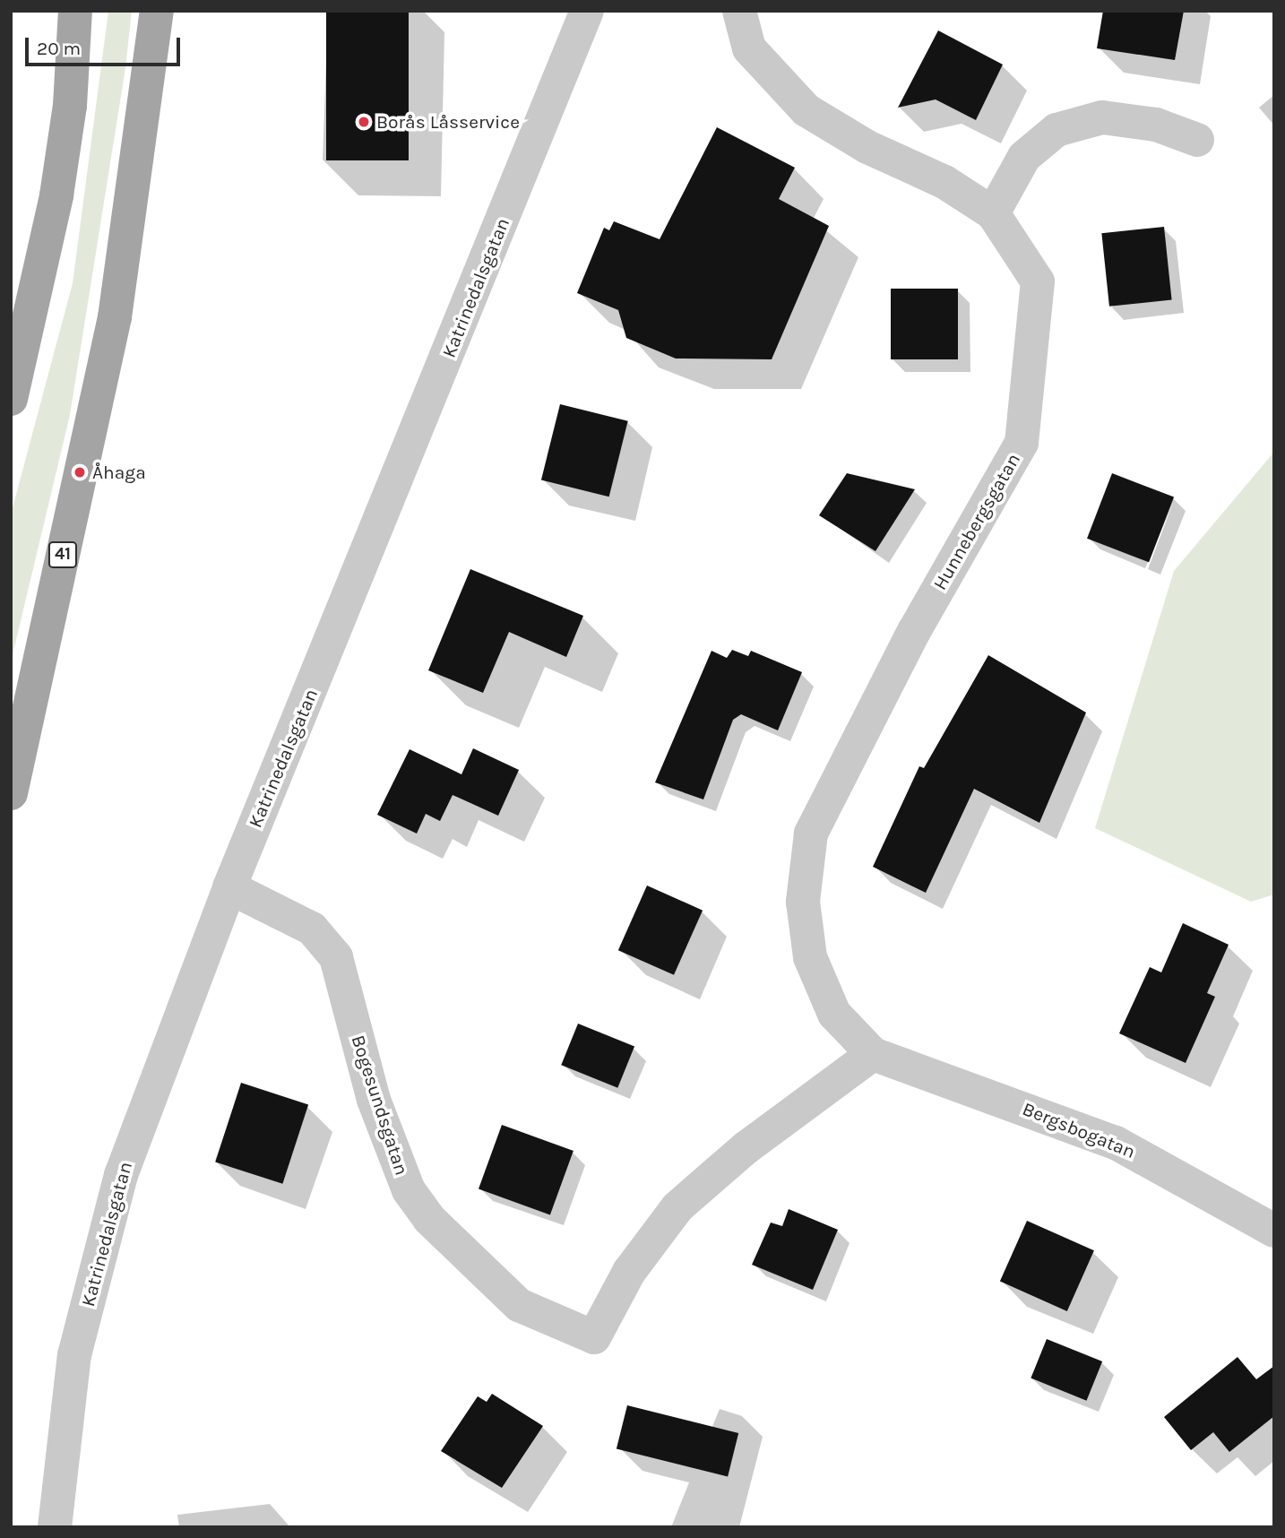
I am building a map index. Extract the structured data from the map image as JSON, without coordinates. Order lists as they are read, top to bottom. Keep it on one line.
{"streets":{"main road":["41"],"street":["Katrinedalsgatan","Hunnebergsgatan","Bogesundsgatan","Bergsbogatan"]},"crossings":[["Katrinedalsgatan","Bogesundsgatan"],["Hunnebergsgatan","Bogesundsgatan"],["Hunnebergsgatan","Bergsbogatan"],["Bogesundsgatan","Bergsbogatan"]],"places":["Borås Låsservice","Åhaga"],"scale_bar":"20 m"}
